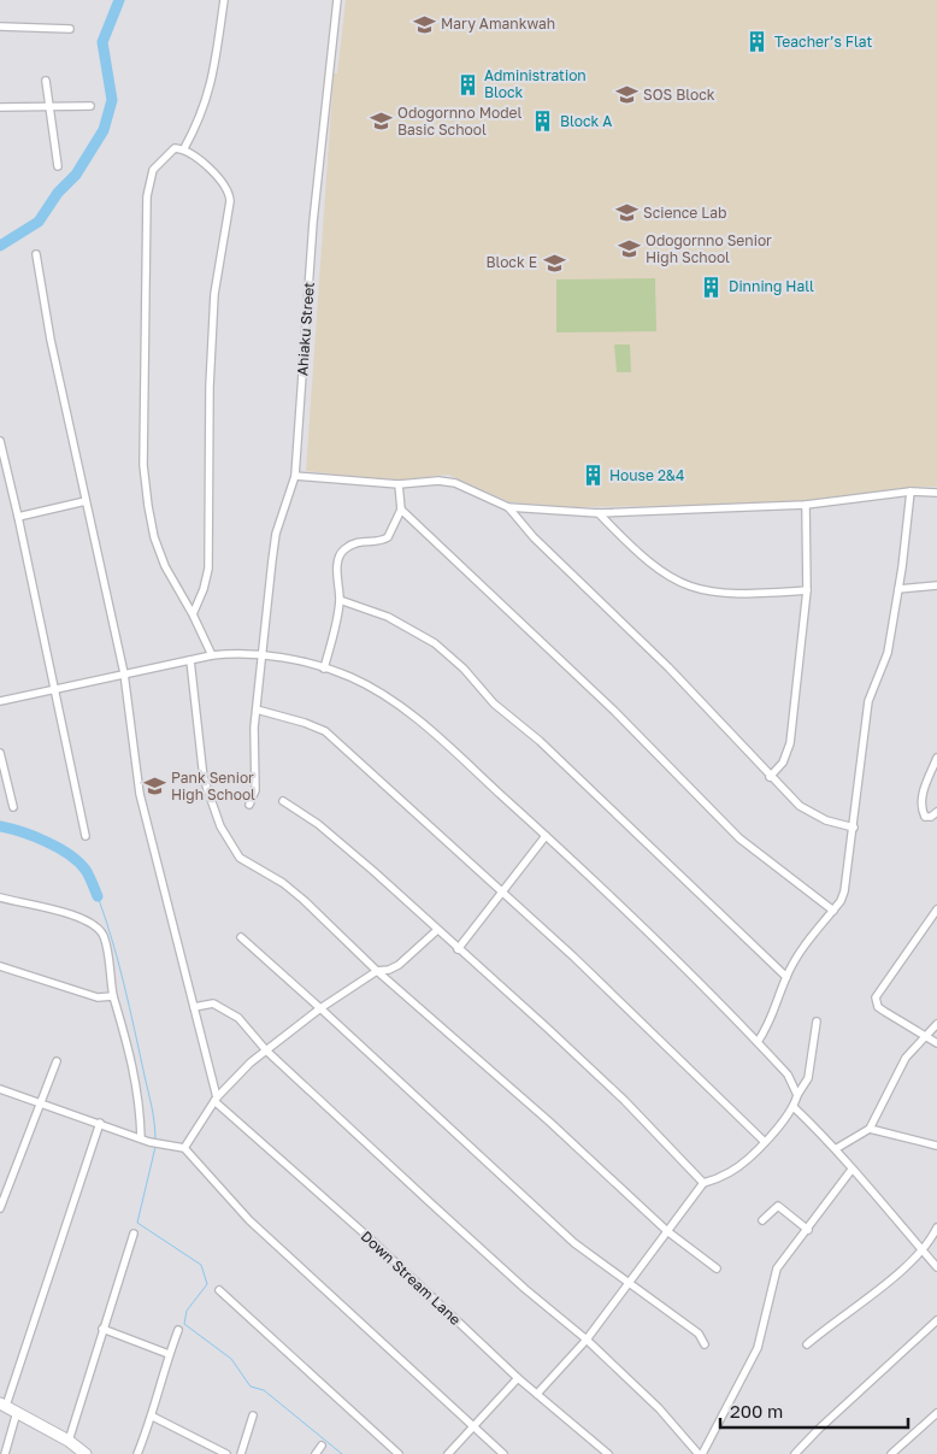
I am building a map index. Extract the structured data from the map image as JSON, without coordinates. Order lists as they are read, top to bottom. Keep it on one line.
{"streets":{"street":["Ahiaku Street","Down Stream Lane"]},"places":{"school or university":["Mary Amankwah","SOS Block","Odogornno Model Basic School","Science Lab","Odogornno Senior High School","Block E","Pank Senior High School"],"building":["Teacher’s Flat","Administration Block","Block A","Dinning Hall","House 2&4"]},"scale_bar":"200 m"}
